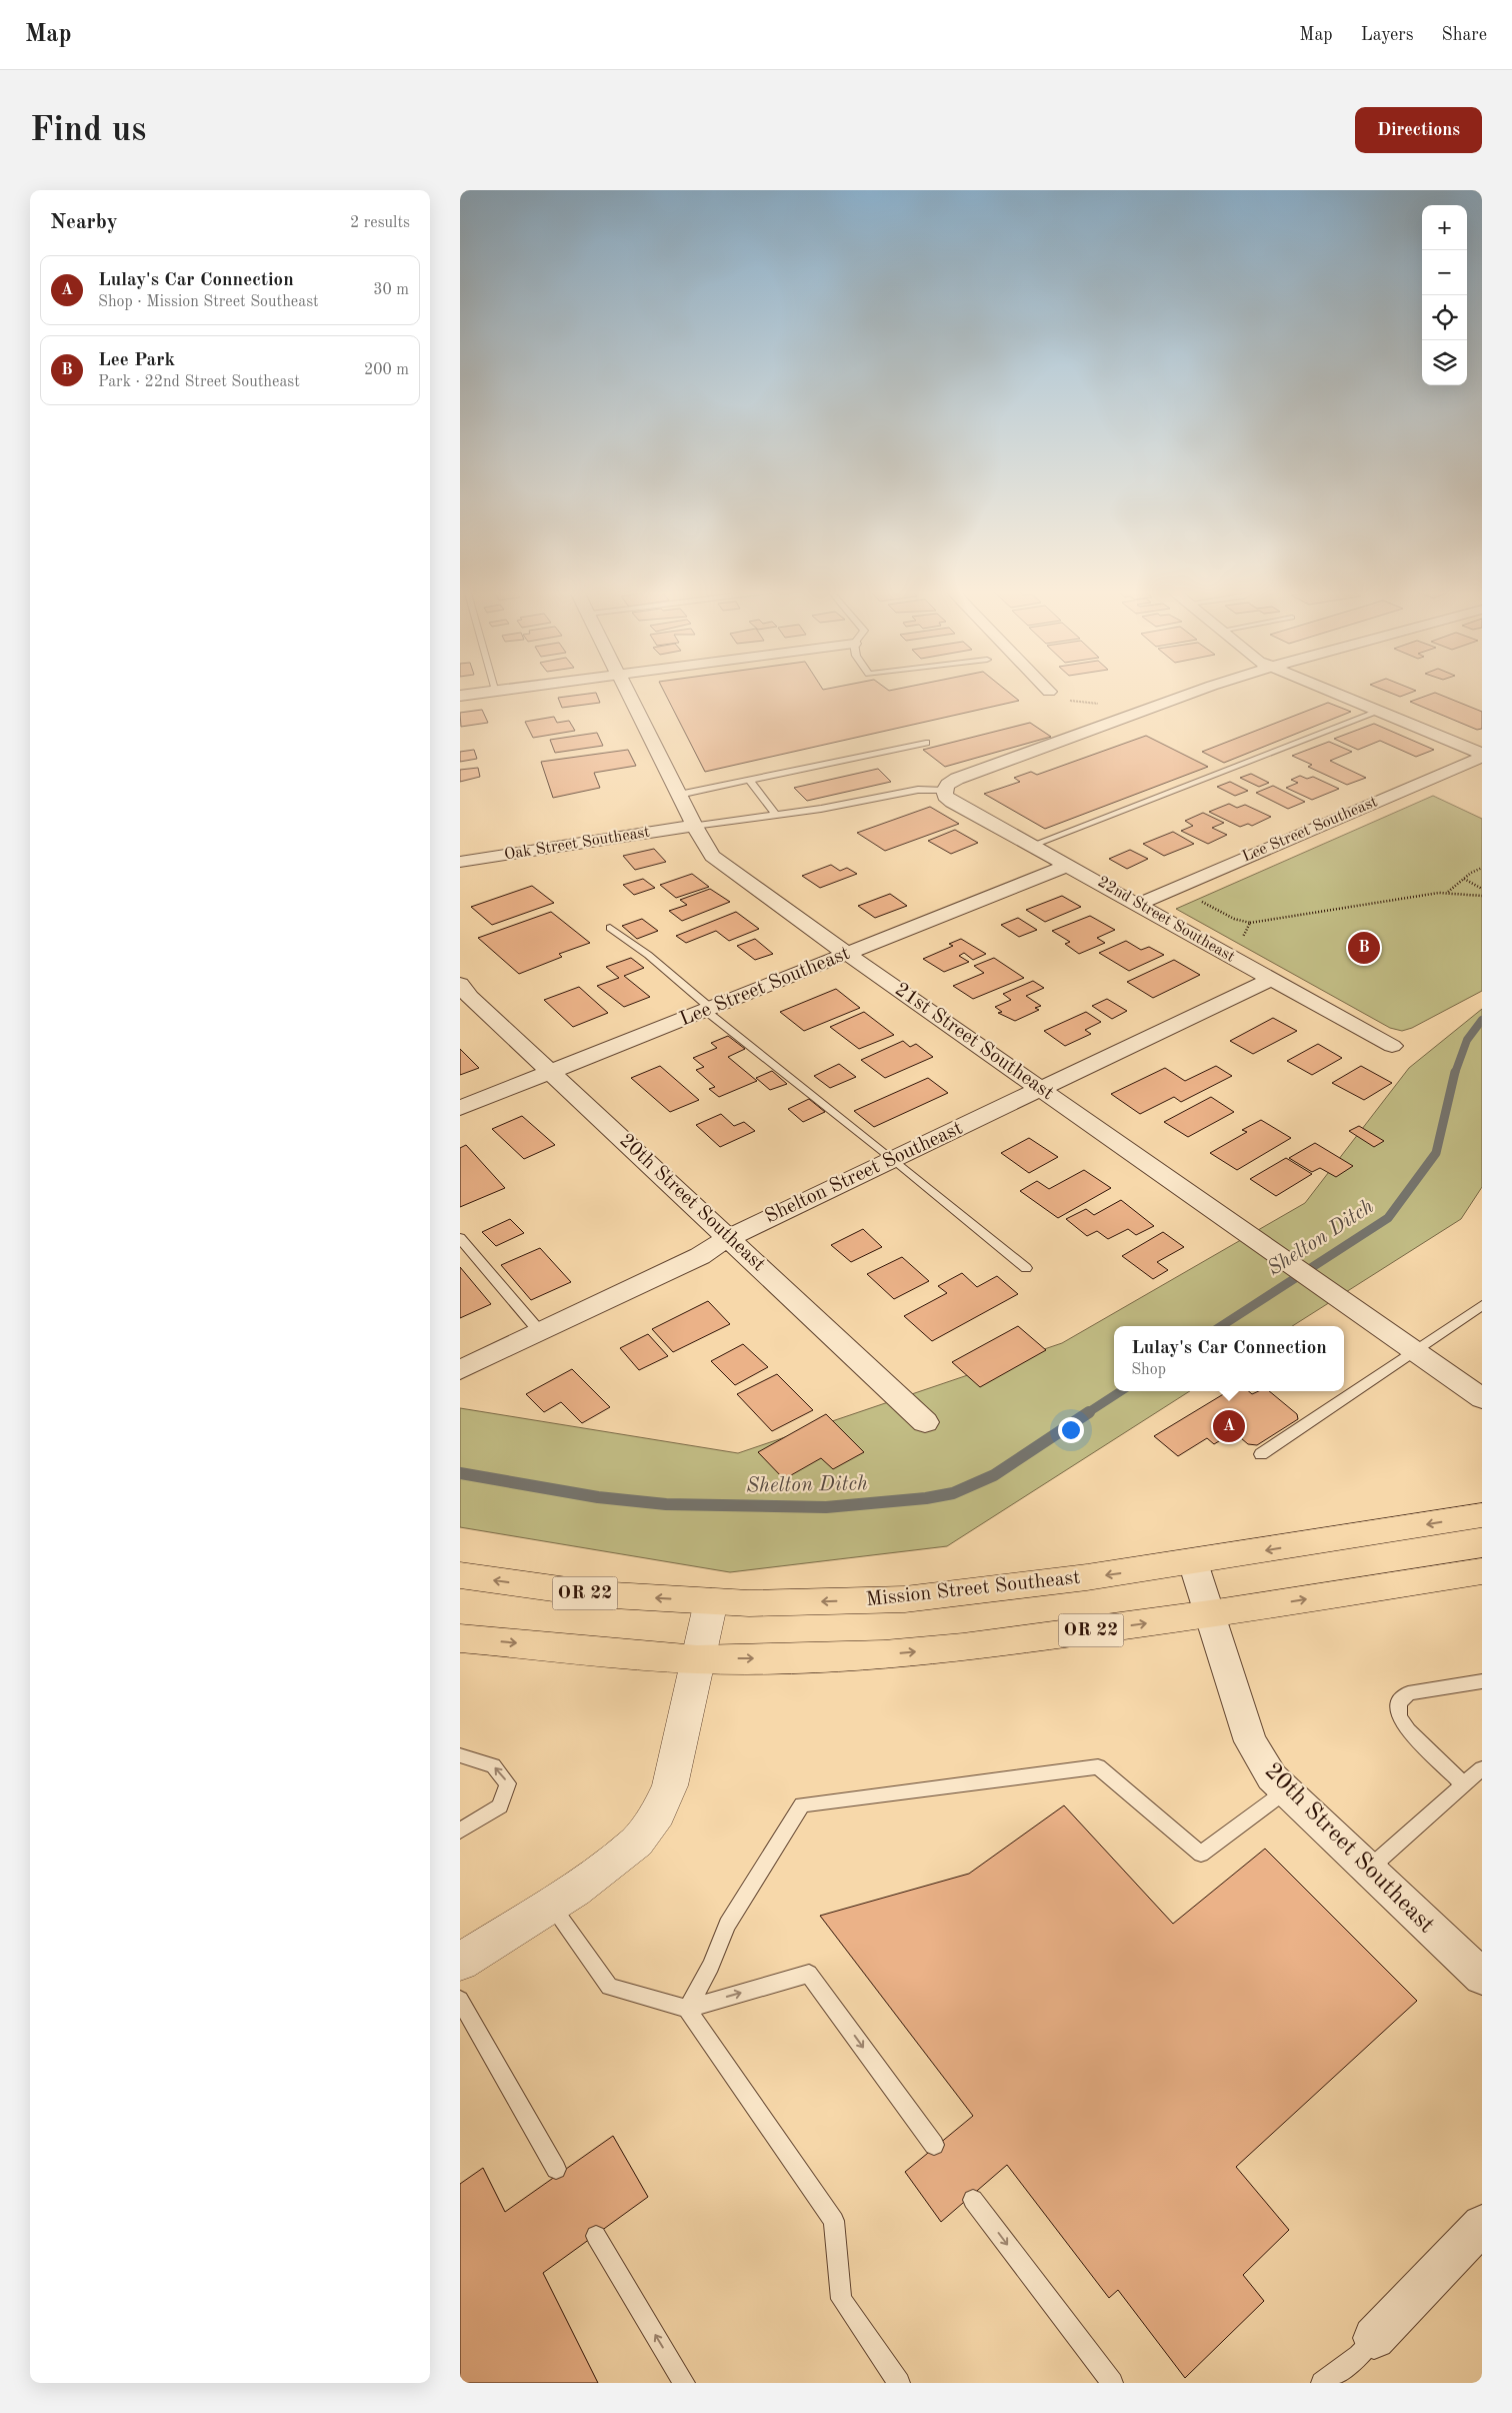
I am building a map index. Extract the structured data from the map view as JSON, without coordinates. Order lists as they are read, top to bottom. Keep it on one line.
{"streets":{"highway":["Mission Street Southeast","OR 22"],"street":["Lee Street Southeast","Oak Street Southeast","22nd Street Southeast","21st Street Southeast","Shelton Street Southeast","20th Street Southeast"]},"crossings":[["Lee Street Southeast","22nd Street Southeast"],["Lee Street Southeast","21st Street Southeast"],["Lee Street Southeast","20th Street Southeast"],["Oak Street Southeast","21st Street Southeast"],["22nd Street Southeast","Shelton Street Southeast"],["21st Street Southeast","Shelton Street Southeast"],["Shelton Street Southeast","20th Street Southeast"],["20th Street Southeast","Mission Street Southeast"],["20th Street Southeast","OR 22"]],"water":["Shelton Ditch"],"page":{"header":"Map","nav":["Map","Layers","Share"],"buttons":"Directions","title":"Find us","heading":["Nearby","2 results"],"map_buttons":["+","−"],"list":[{"mark":"A","name":"Lulay's Car Connection","note":"Shop · Mission Street Southeast","value":"30 m"},{"mark":"B","name":"Lee Park","note":"Park · 22nd Street Southeast","value":"200 m"}],"pins":["B","A"],"popup":["Lulay's Car Connection","Shop"]}}
